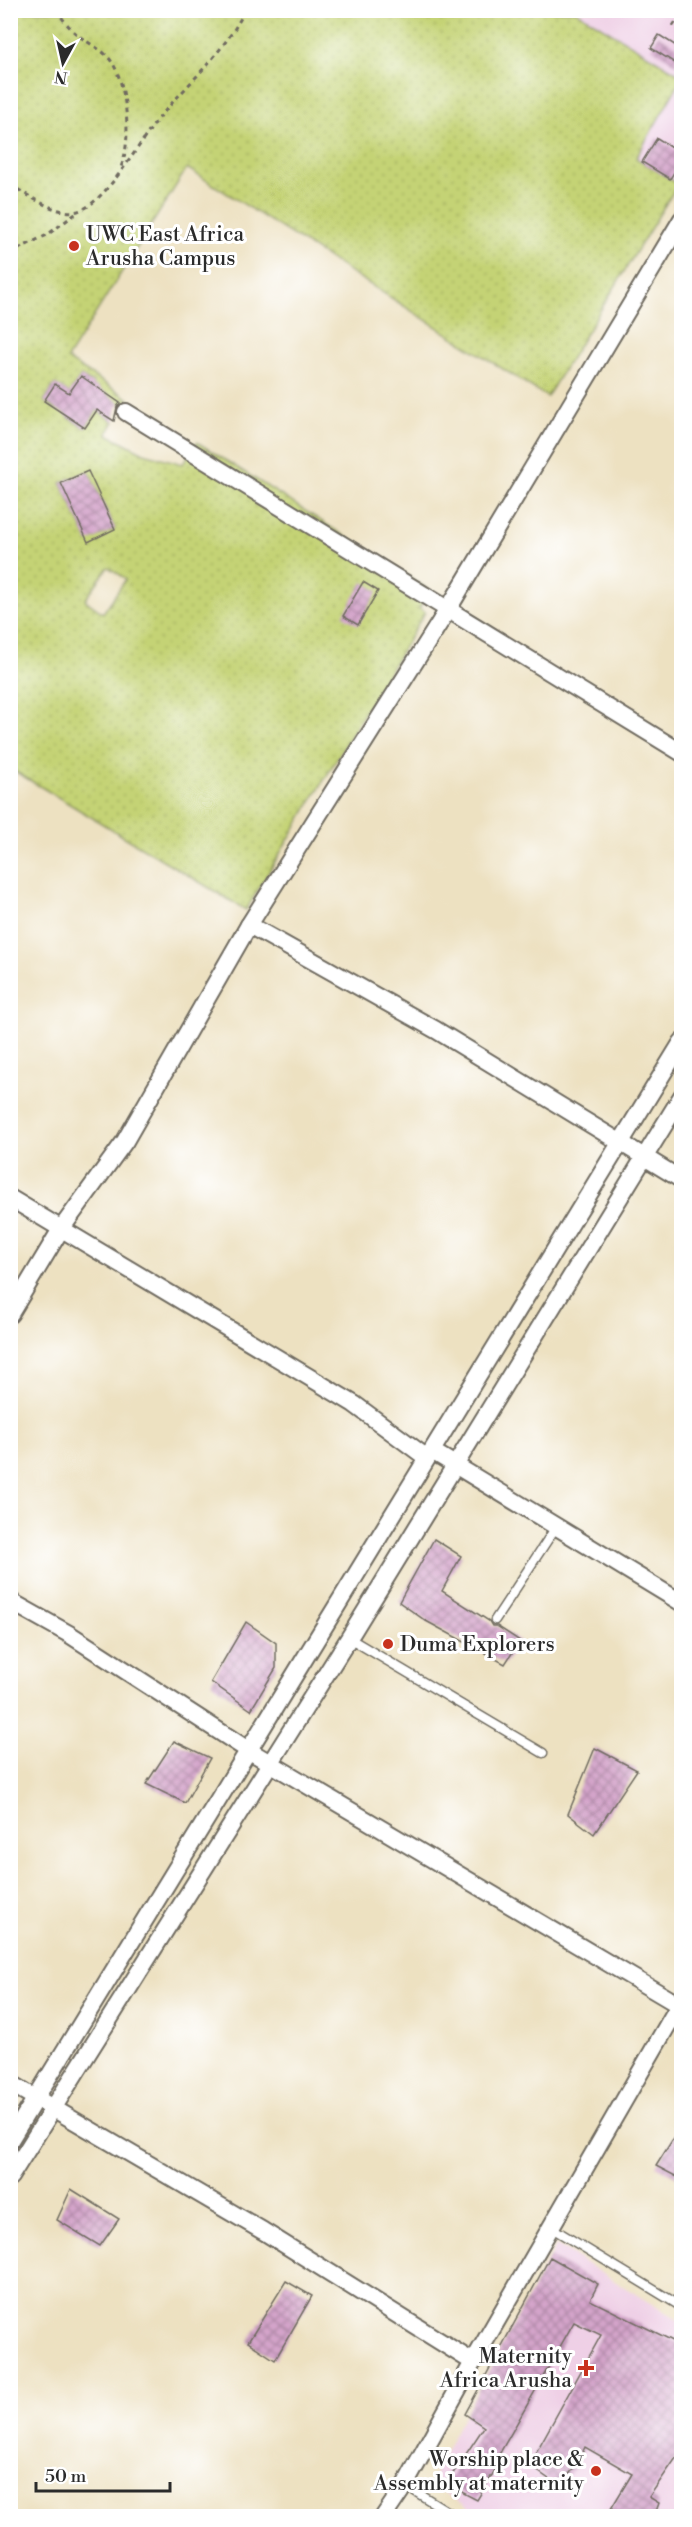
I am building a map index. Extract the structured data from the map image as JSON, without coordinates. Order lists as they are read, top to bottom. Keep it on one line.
{"places":{"other":["UWC East Africa Arusha Campus","Duma Explorers","Worship place & Assembly at maternity"],"health":["Maternity Africa Arusha"]},"scale_bar":"50 m","north":"bottom"}
